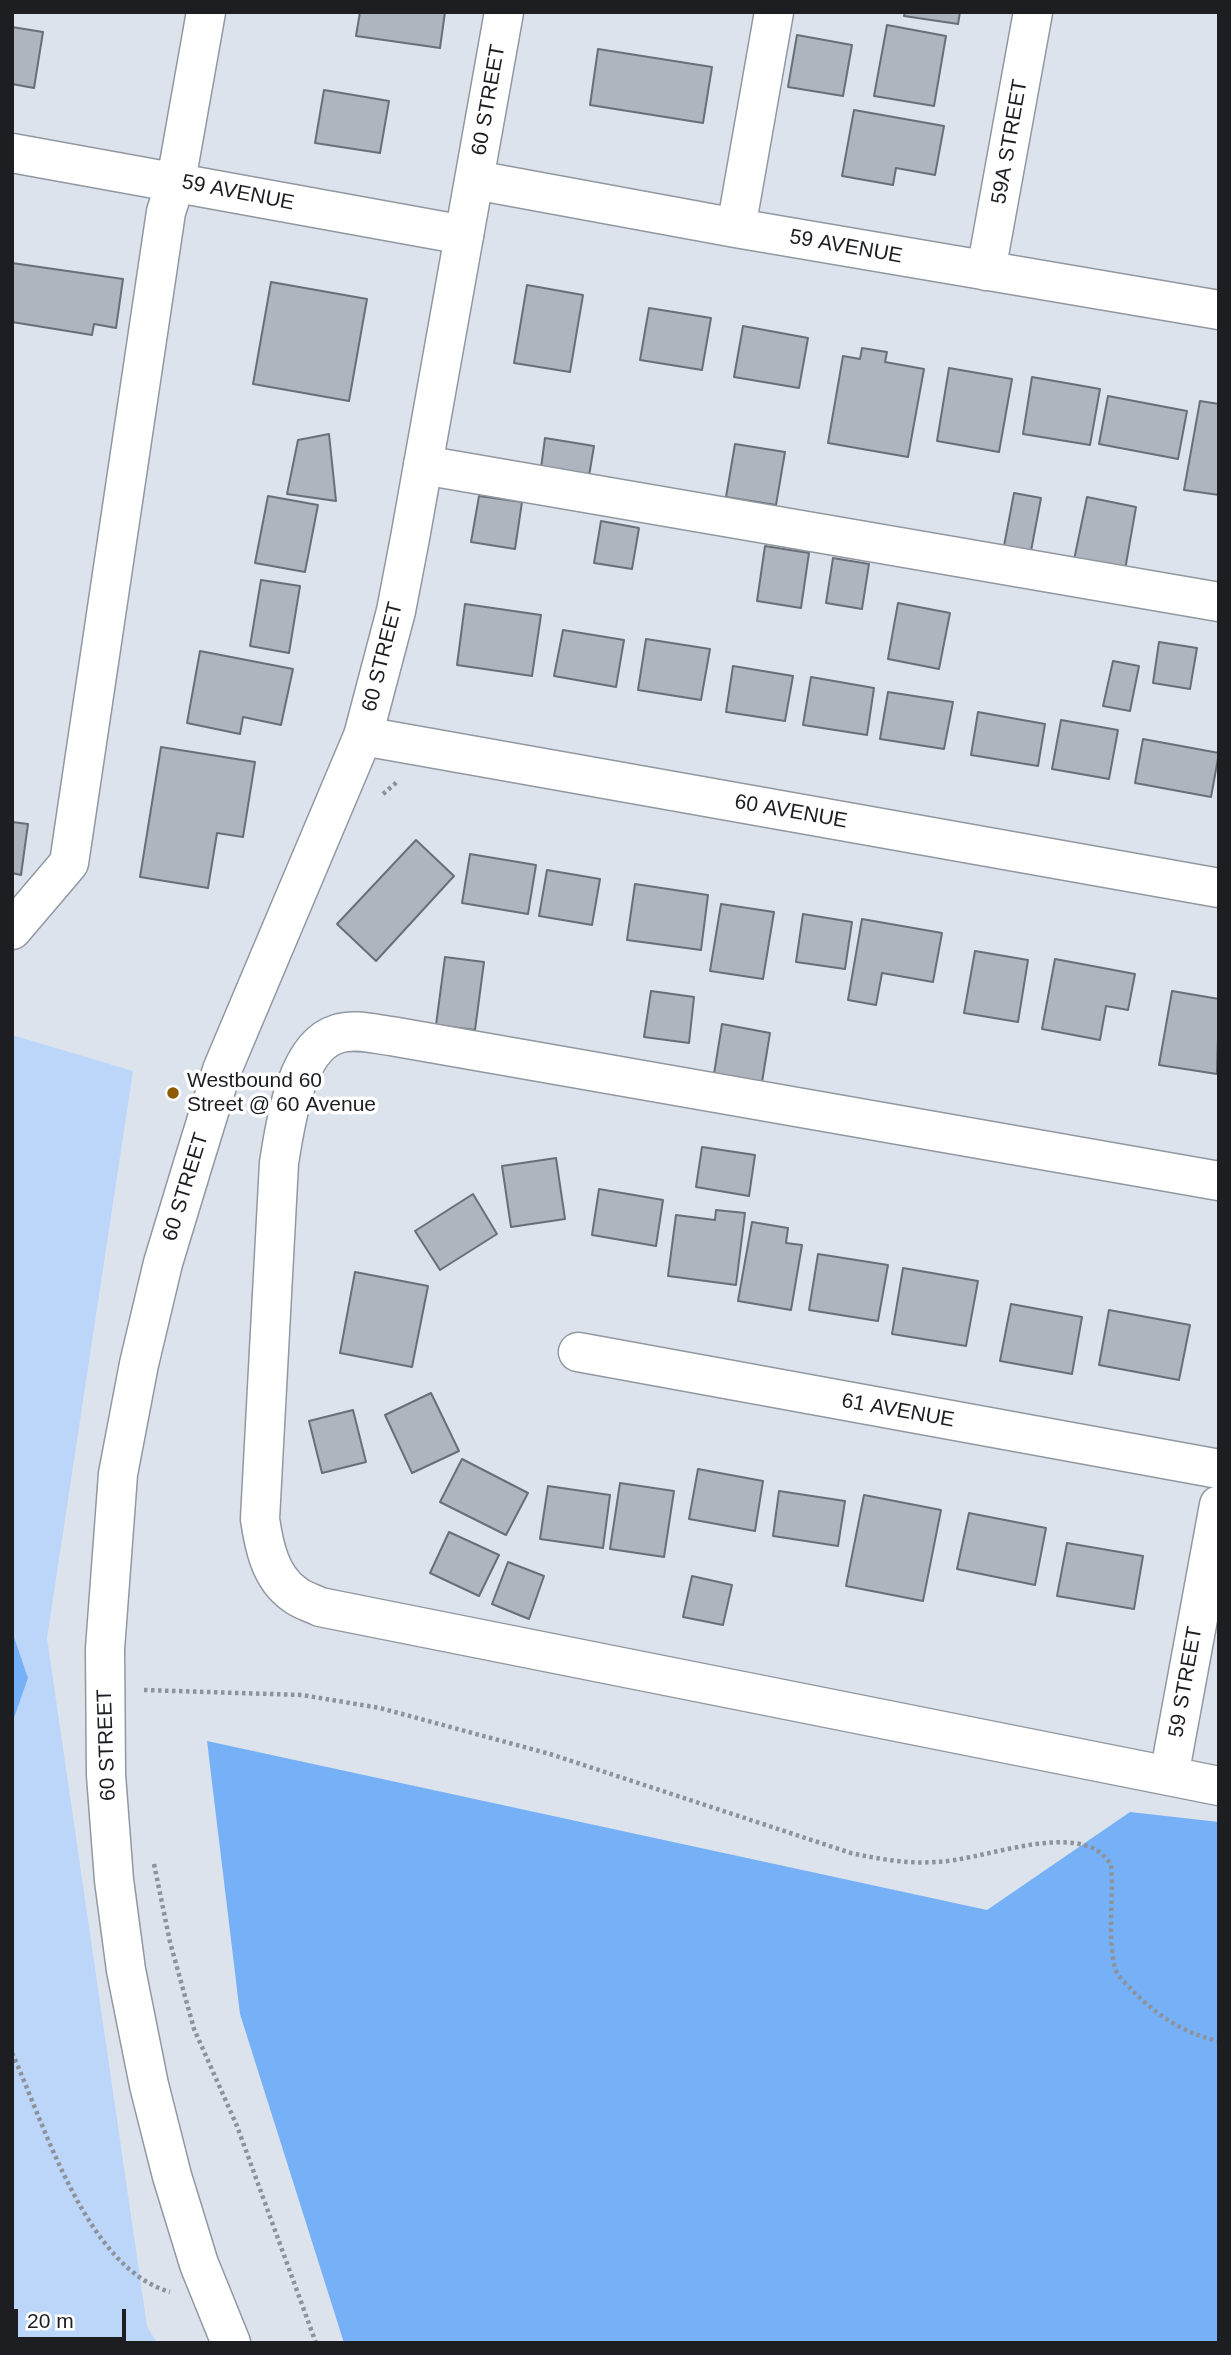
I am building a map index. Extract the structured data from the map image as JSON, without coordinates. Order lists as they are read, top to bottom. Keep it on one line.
{"streets":{"street":["60 STREET","59A STREET","59 AVENUE","60 AVENUE","61 AVENUE","59 STREET"]},"crossings":[["60 STREET","59 AVENUE"],["60 STREET","60 AVENUE"],["59A STREET","59 AVENUE"]],"places":["Westbound 60 Street @ 60 Avenue"],"scale_bar":"20 m"}
